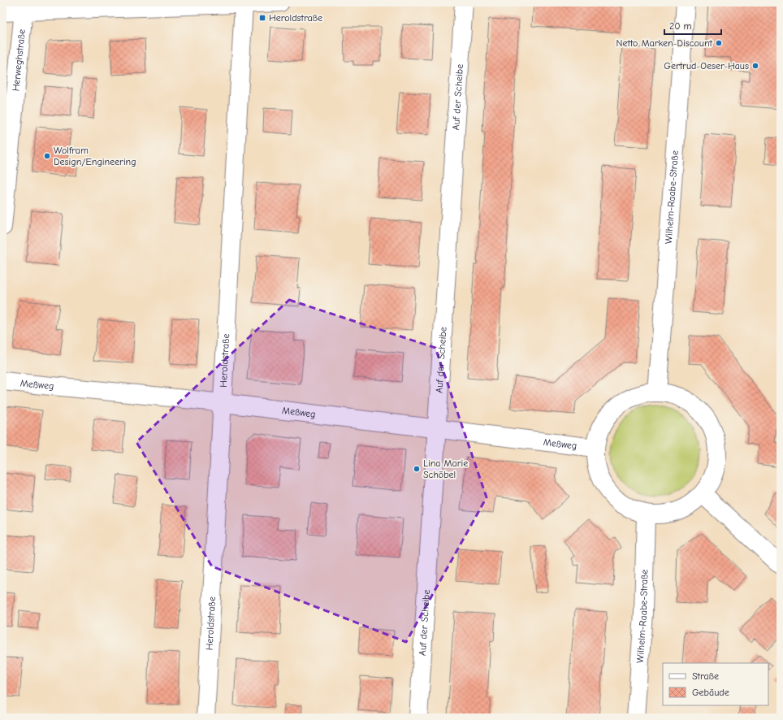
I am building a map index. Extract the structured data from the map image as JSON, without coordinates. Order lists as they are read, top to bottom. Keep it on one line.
{"streets":{"street":["Herweghstraße","Auf der Scheibe","Wilhelm-Raabe-Straße","Heroldstraße","Meßweg"]},"crossings":[["Auf der Scheibe","Meßweg"],["Heroldstraße","Meßweg"]],"places":{"transit":["Heroldstraße"],"other":["Netto Marken-Discount","Gertrud-Oeser-Haus","Wolfram Design/Engineering","Lina Marie Schöbel"]},"legend":["Straße","Gebäude"],"scale_bar":"20 m"}
